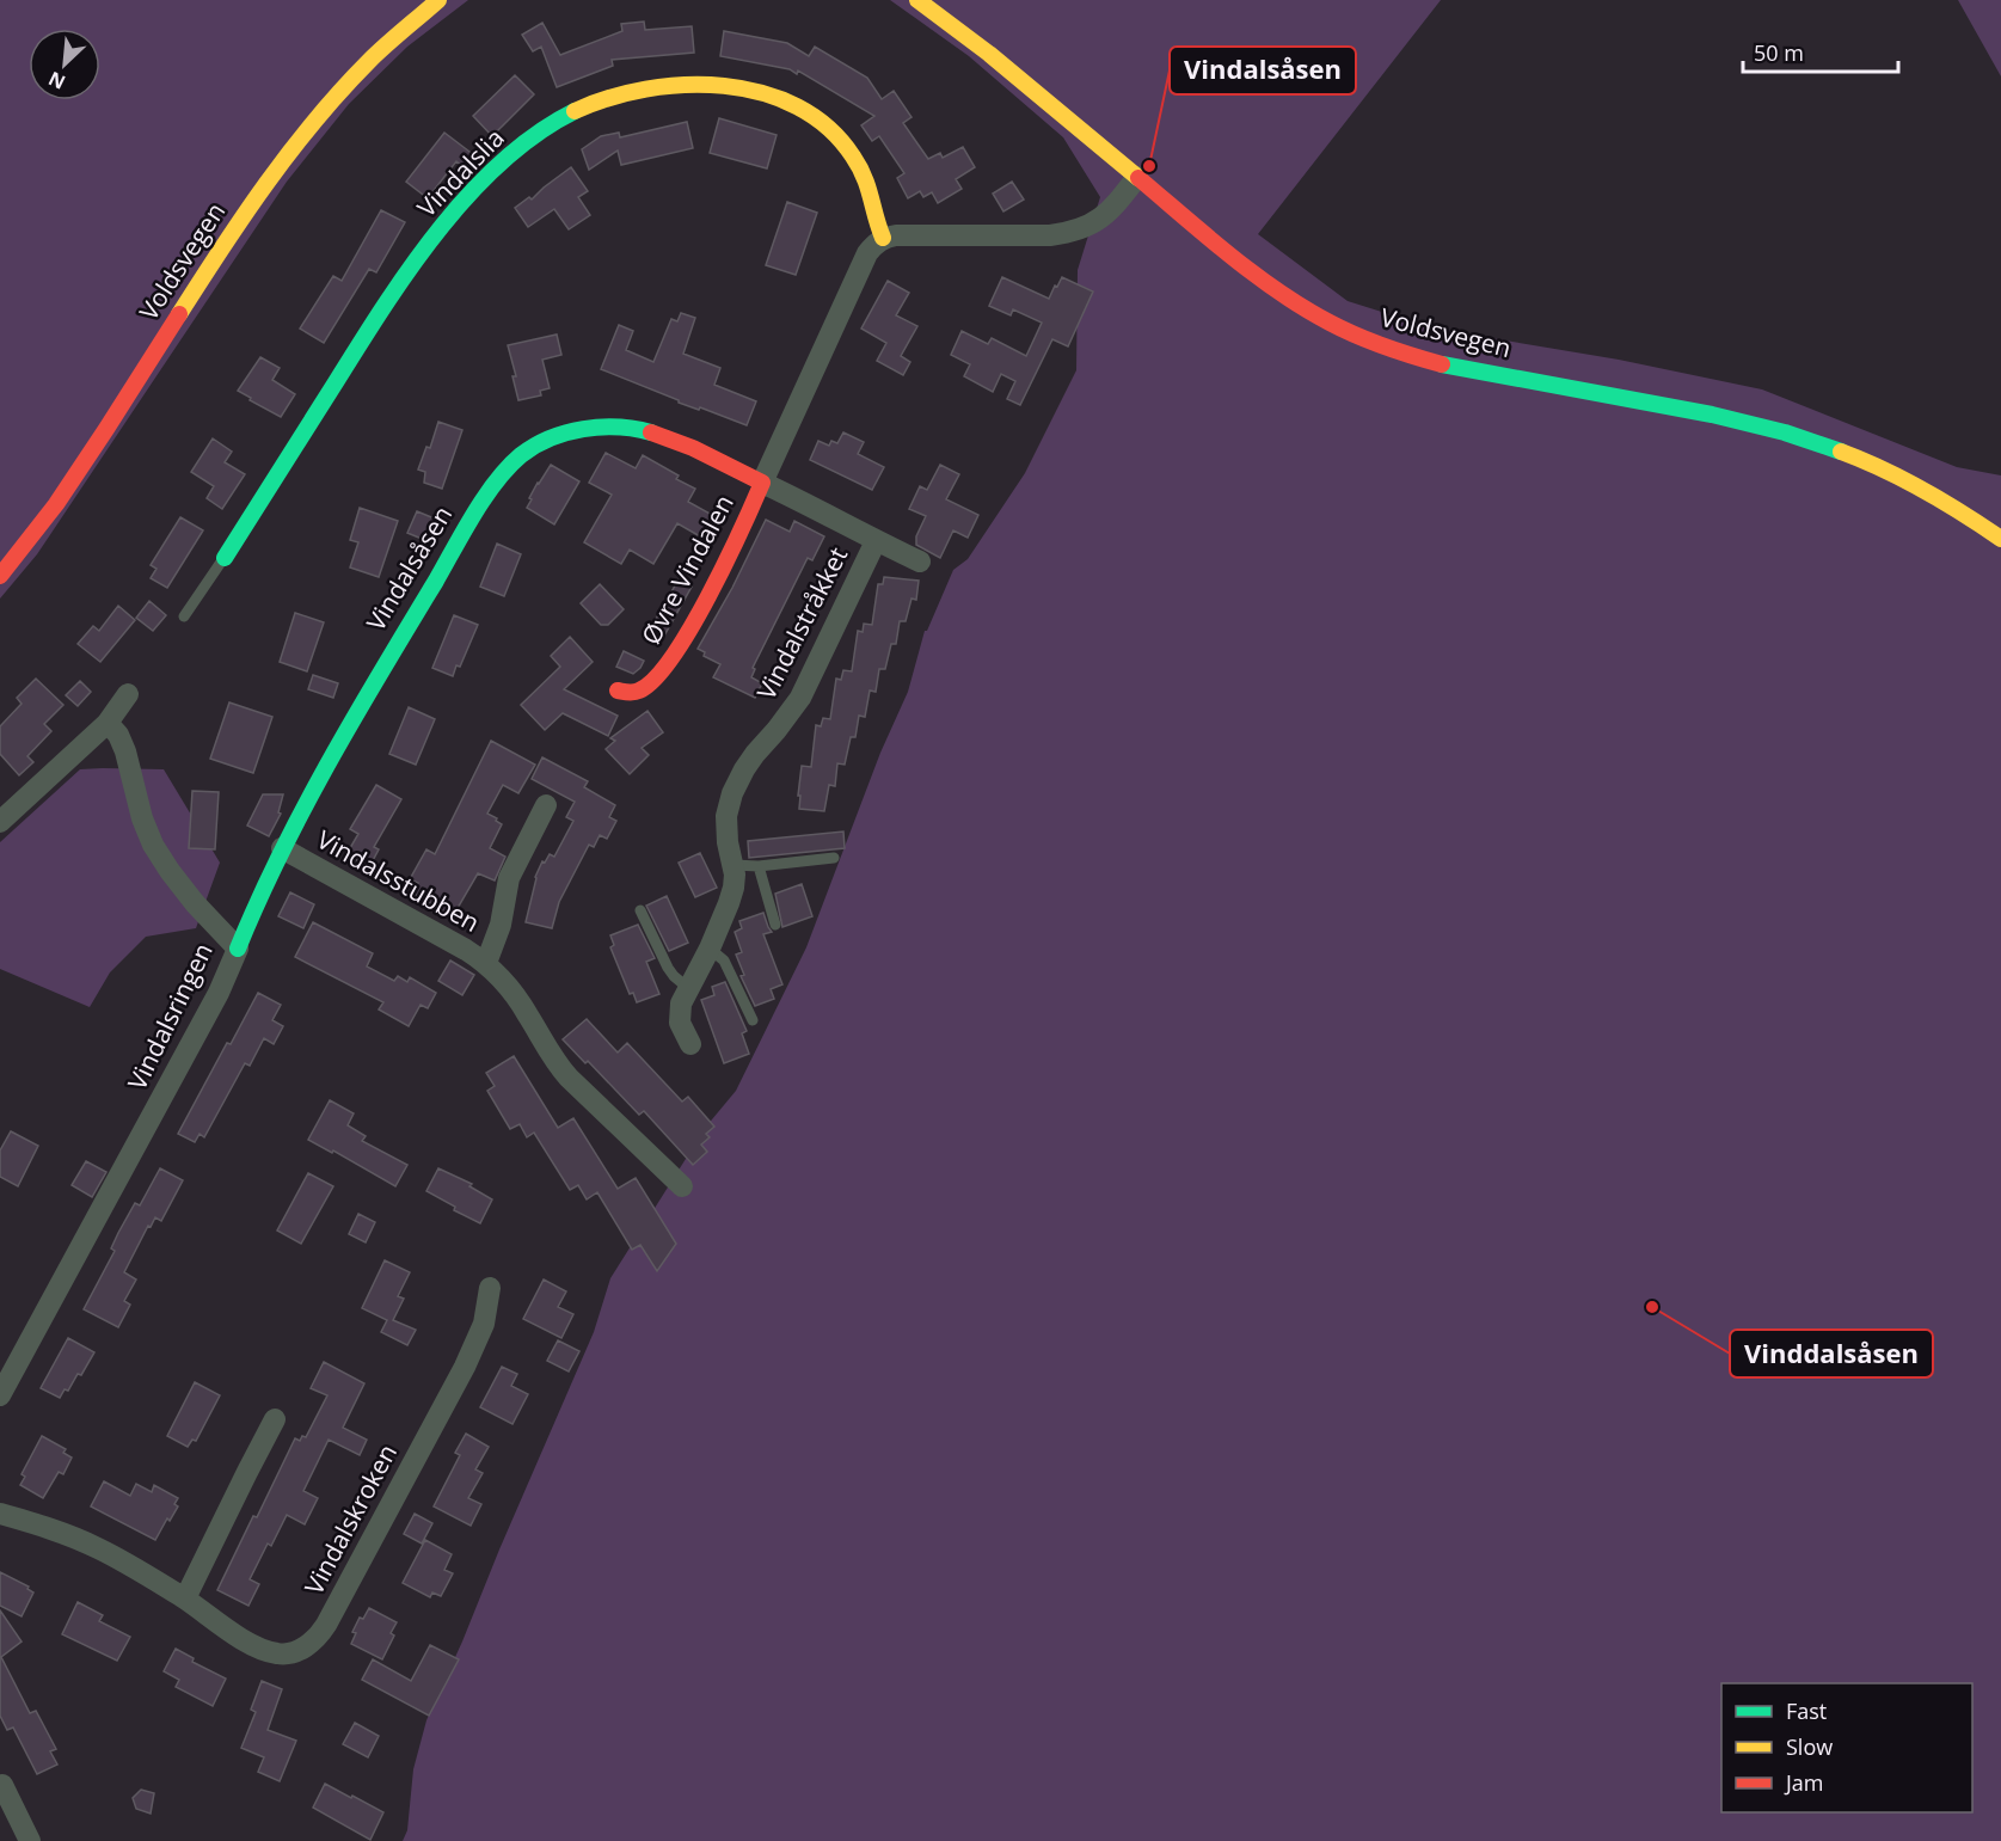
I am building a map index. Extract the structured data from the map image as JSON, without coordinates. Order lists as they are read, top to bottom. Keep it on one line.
{"streets":{"main road":["Vindalslia","Voldsvegen","Vindalsåsen","Øvre Vindalen"],"street":["Vindalstråkket","Vindalsstubben","Vindalsringen","Vindalskroken"]},"crossings":[["Vindalsåsen","Øvre Vindalen"],["Vindalsåsen","Vindalstråkket"],["Vindalsåsen","Vindalsstubben"],["Vindalsåsen","Vindalsringen"]],"places":["Vindalsåsen","Vinddalsåsen"],"legend":["Fast","Slow","Jam"],"scale_bar":"50 m","north":"bottom left"}
